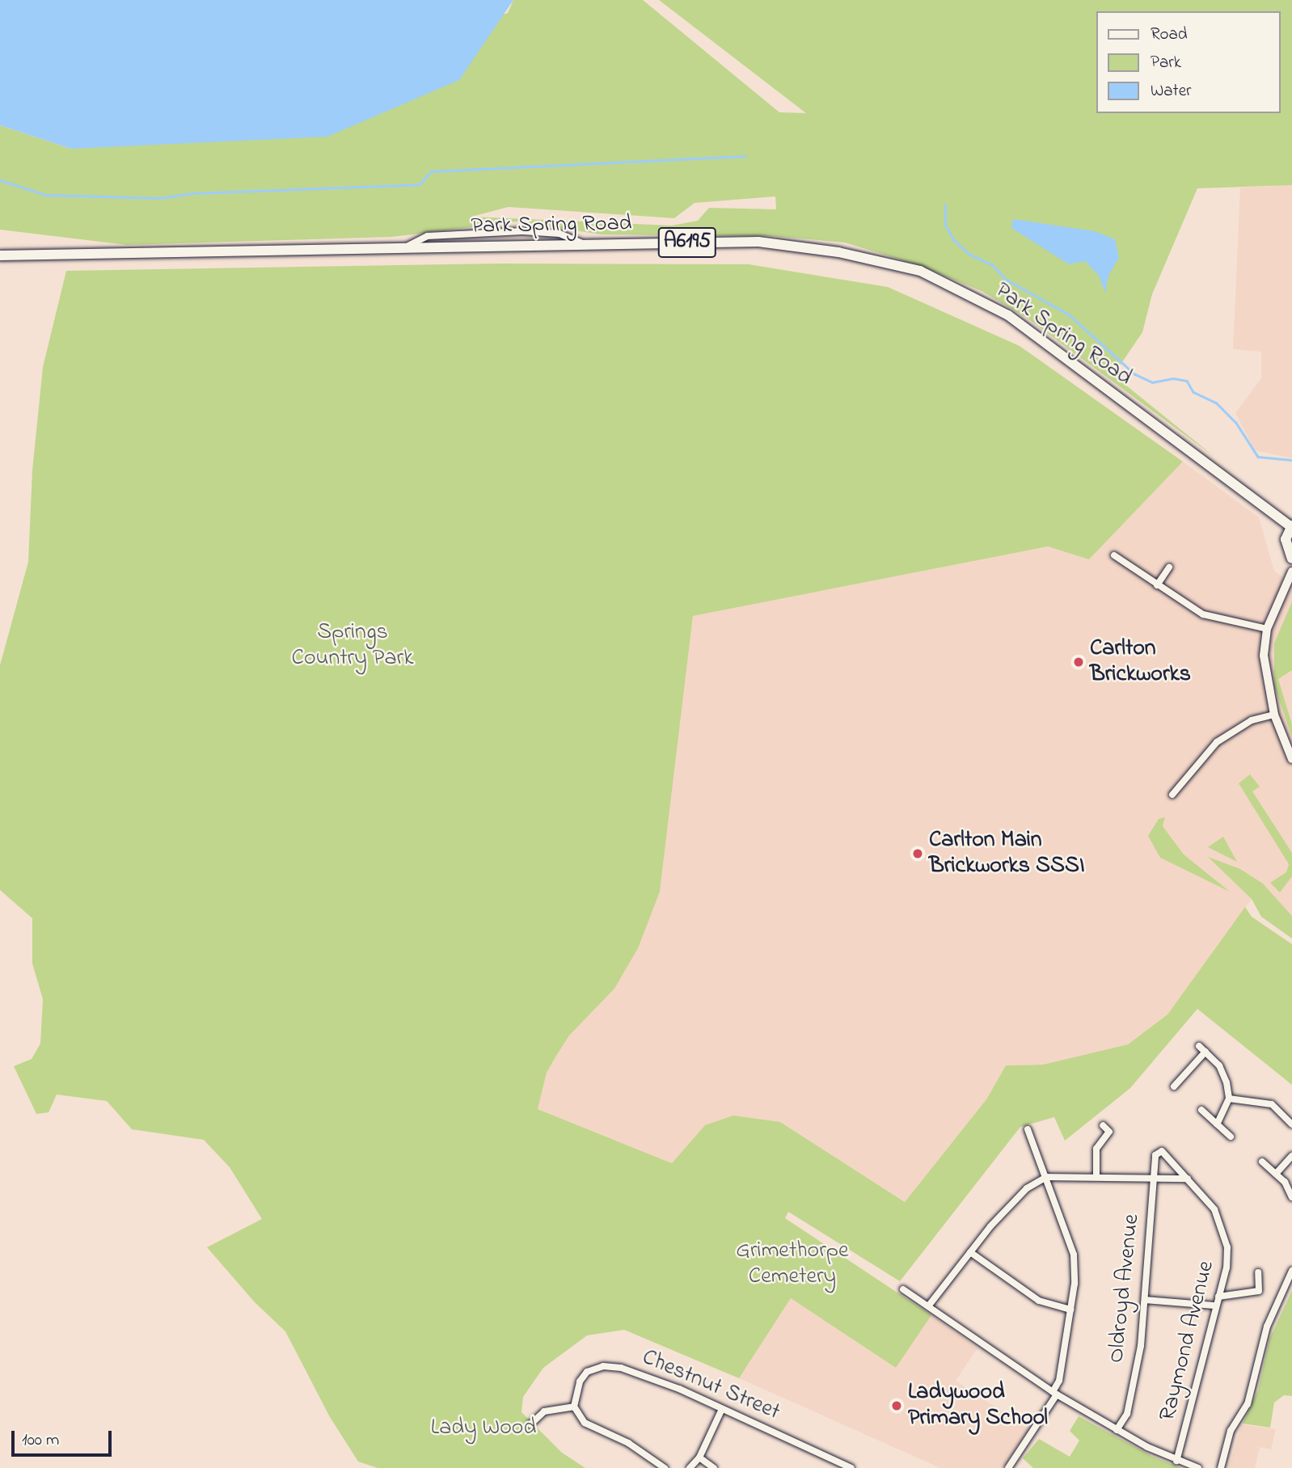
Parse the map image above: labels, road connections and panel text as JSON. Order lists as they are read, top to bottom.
{
  "streets": {
    "main road": ["Park Spring Road", "A6195"],
    "street": ["Oldroyd Avenue", "Raymond Avenue", "Chestnut Street"]
  },
  "crossings": [
    ["Oldroyd Avenue", "Raymond Avenue"]
  ],
  "parks": ["Springs Country Park", "Grimethorpe Cemetery", "Lady Wood"],
  "places": ["Carlton Brickworks", "Carlton Main Brickworks SSSI", "Ladywood Primary School"],
  "legend": ["Road", "Park", "Water"],
  "scale_bar": "100 m"
}
